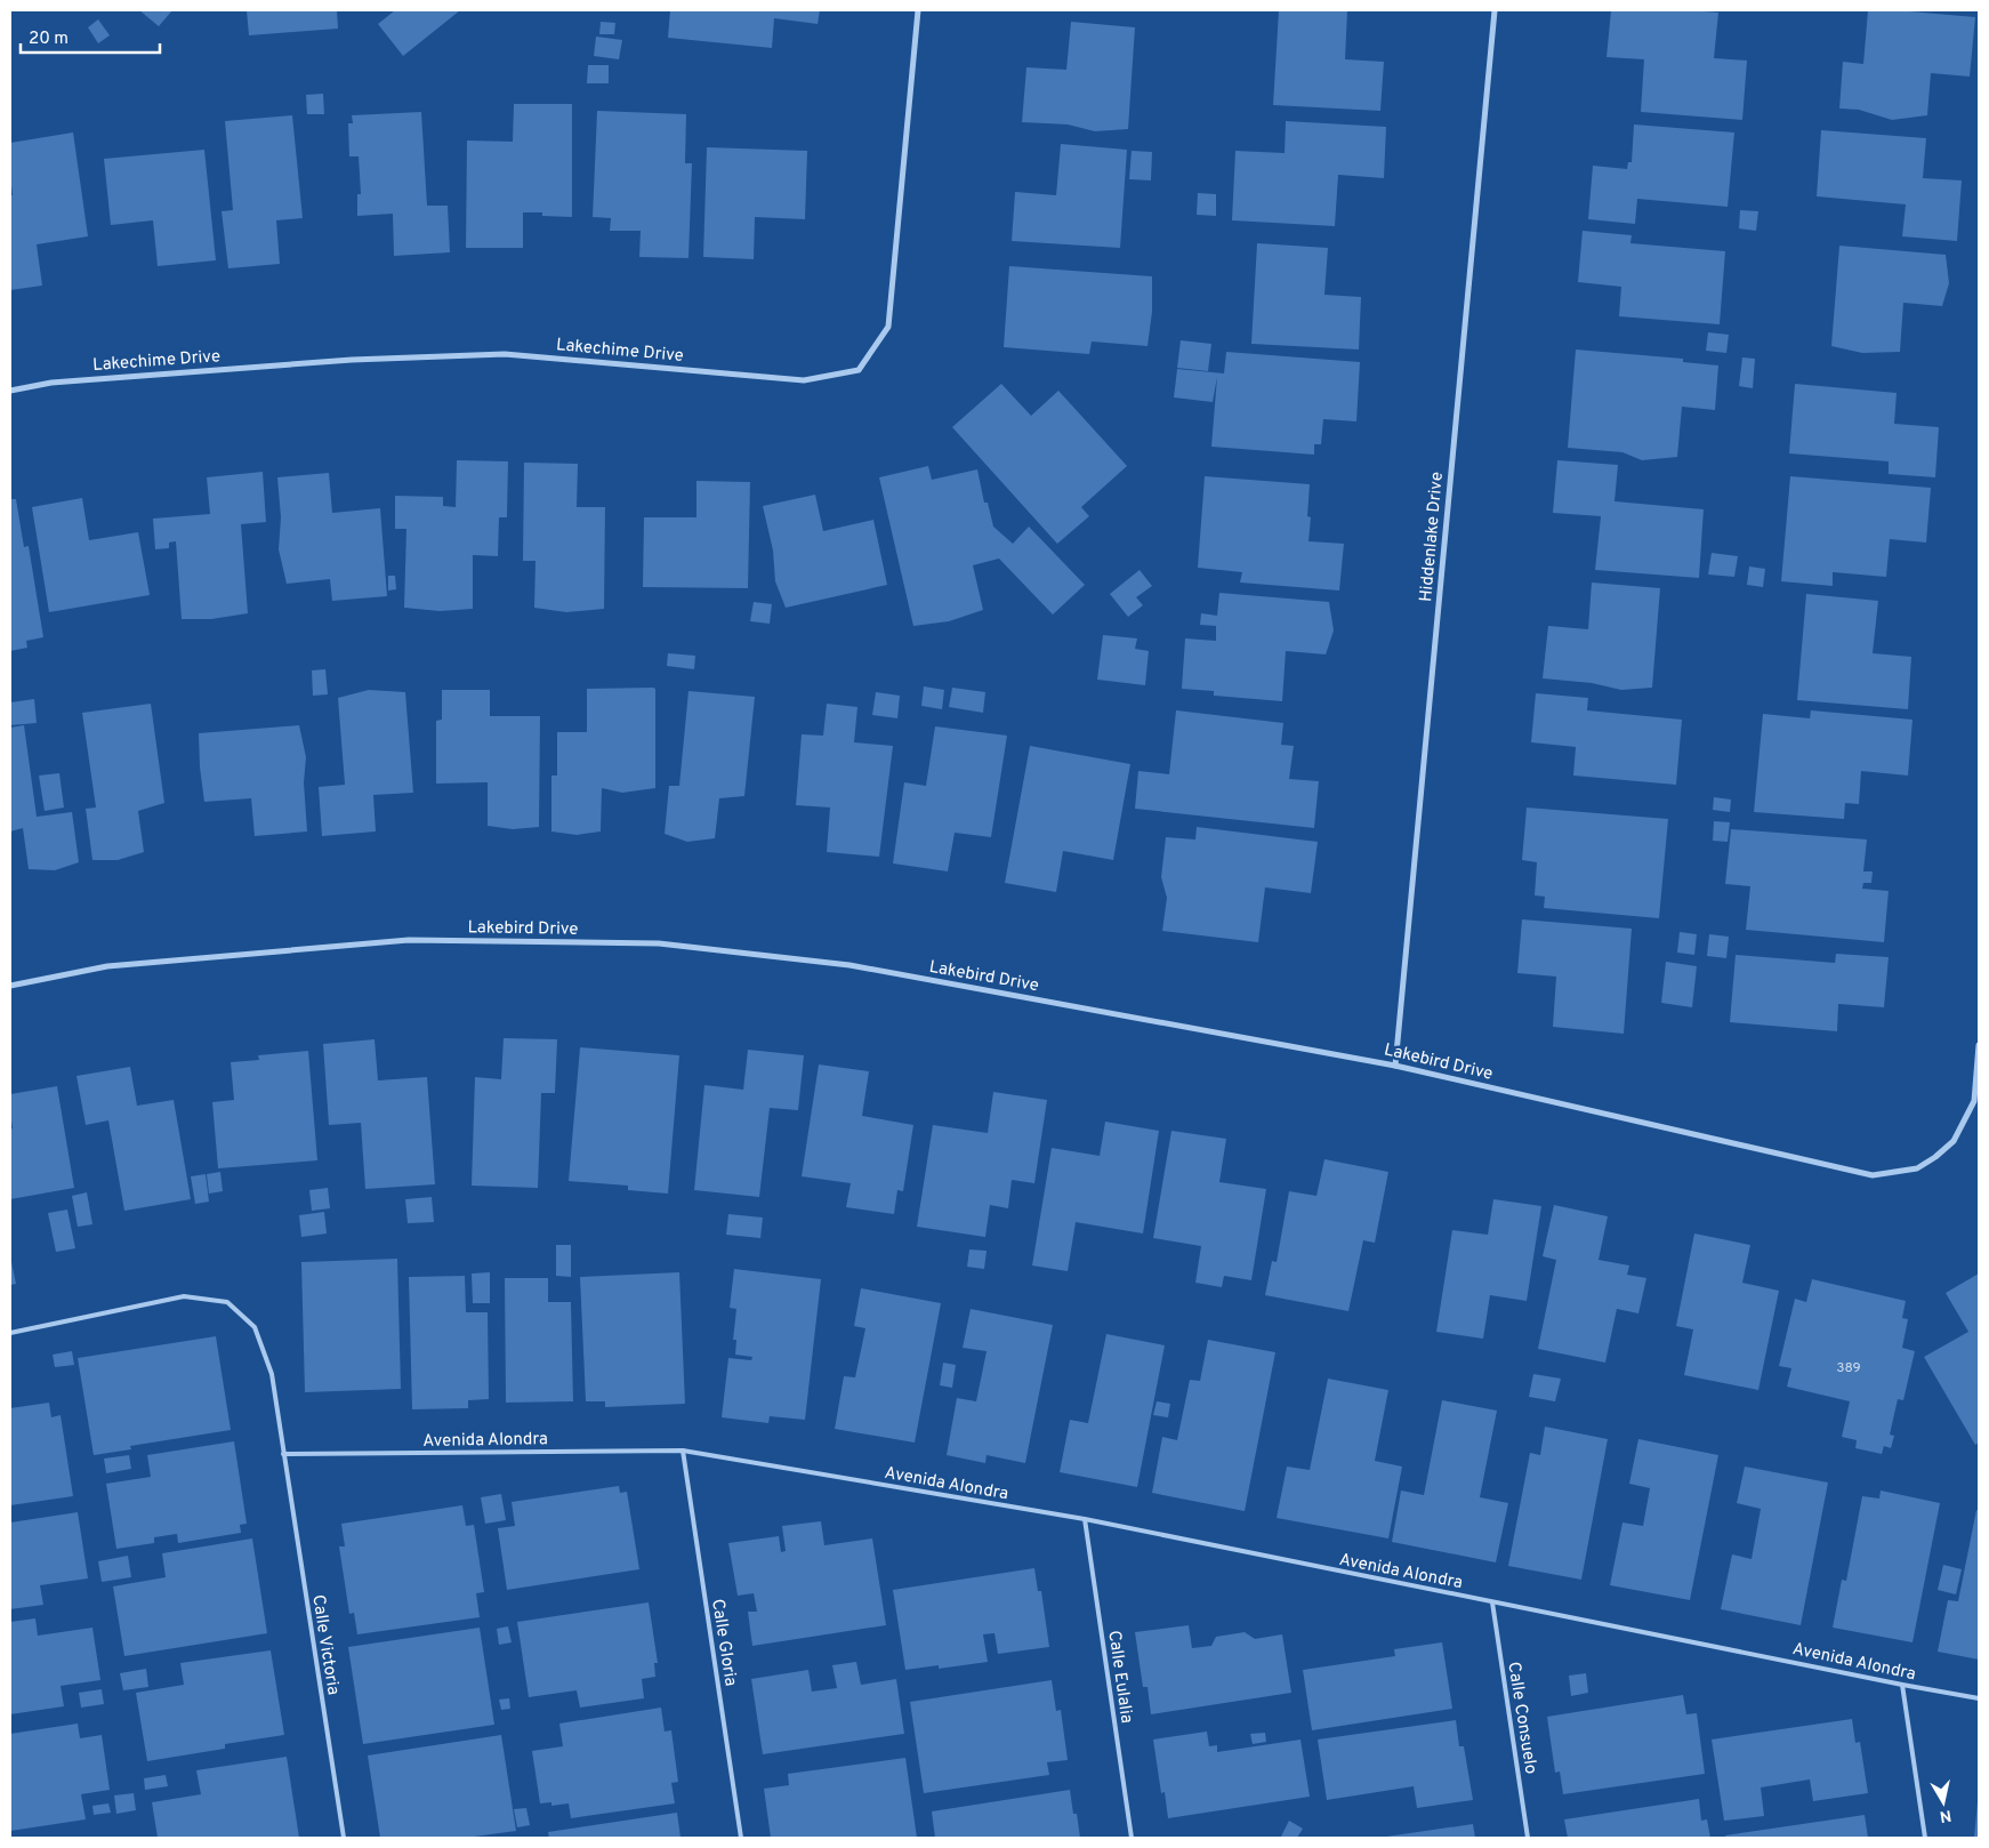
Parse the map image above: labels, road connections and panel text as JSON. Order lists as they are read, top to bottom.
{
  "streets": {
    "street": ["Lakechime Drive", "Hiddenlake Drive", "Lakebird Drive"],
    "lane": [
      "Avenida Alondra",
      "Calle Gloria",
      "Calle Victoria",
      "Calle Eulalia",
      "Calle Consuelo"
    ]
  },
  "crossings": [
    ["Hiddenlake Drive", "Lakebird Drive"],
    ["Avenida Alondra", "Calle Gloria"],
    ["Avenida Alondra", "Calle Victoria"],
    ["Avenida Alondra", "Calle Eulalia"],
    ["Avenida Alondra", "Calle Consuelo"]
  ],
  "house_numbers": ["389"],
  "scale_bar": "20 m",
  "north": "bottom"
}
